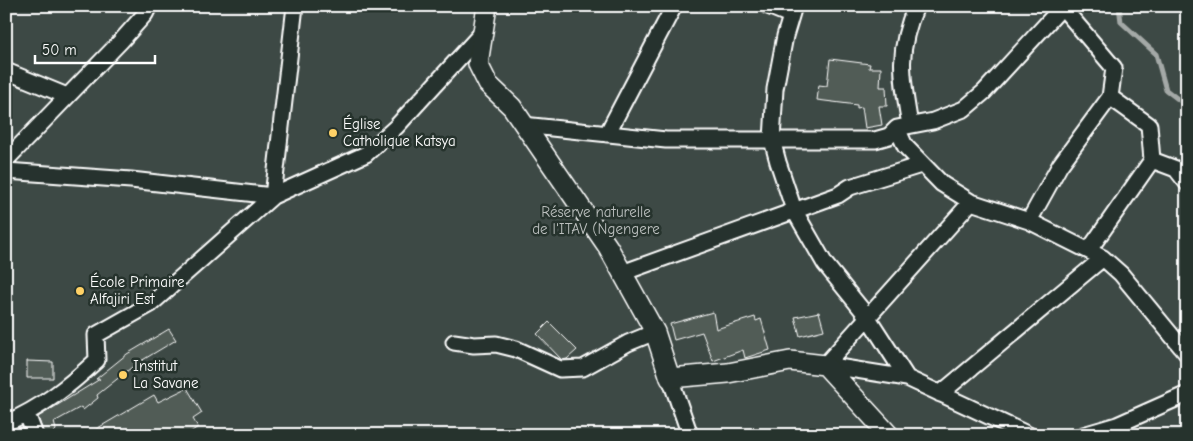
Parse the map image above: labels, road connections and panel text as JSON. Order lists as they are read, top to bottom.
{
  "parks": ["Réserve naturelle de l'ITAV (Ngengere"],
  "places": ["Église Catholique Katsya", "École Primaire Alfajiri Est", "Institut La Savane"],
  "scale_bar": "50 m"
}
